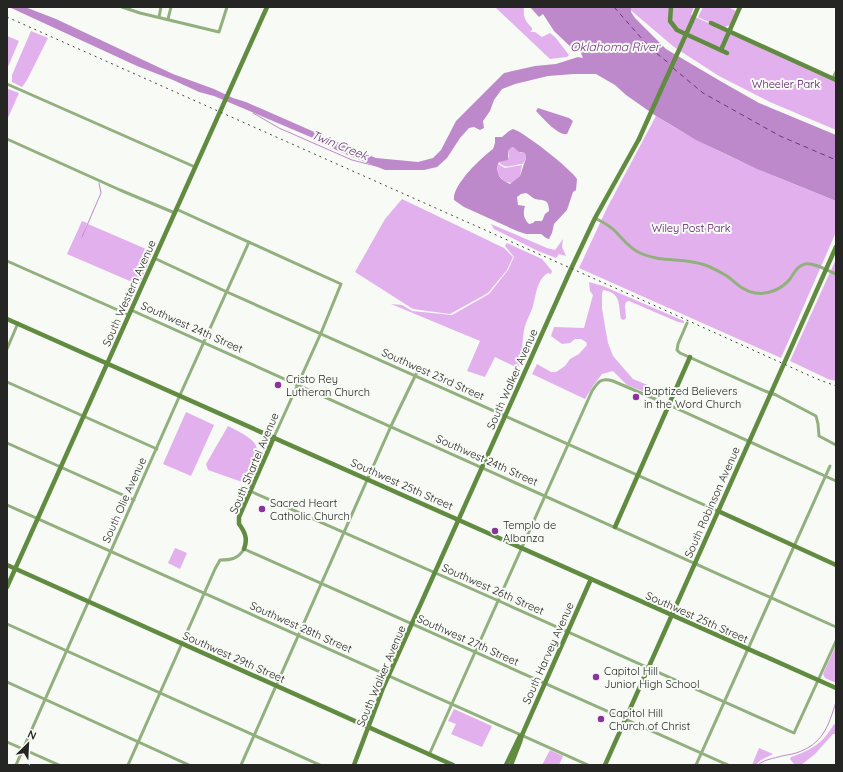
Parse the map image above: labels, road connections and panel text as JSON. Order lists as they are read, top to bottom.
{
  "streets": {
    "main road": [
      "South Western Avenue",
      "Southwest 23rd Street",
      "South Walker Avenue",
      "South Shartel Avenue",
      "Southwest 25th Street",
      "South Robinson Avenue",
      "South Harvey Avenue",
      "Southwest 29th Street"
    ],
    "street": [
      "Southwest 24th Street",
      "South Olie Avenue",
      "Southwest 26th Street",
      "Southwest 28th Street",
      "Southwest 27th Street"
    ]
  },
  "crossings": [
    ["South Western Avenue", "Southwest 24th Street"],
    ["South Western Avenue", "Southwest 23rd Street"],
    ["South Western Avenue", "Southwest 25th Street"],
    ["South Western Avenue", "Southwest 28th Street"],
    ["South Western Avenue", "Southwest 29th Street"],
    ["Southwest 24th Street", "South Walker Avenue"],
    ["Southwest 24th Street", "South Shartel Avenue"],
    ["Southwest 24th Street", "South Olie Avenue"],
    ["Southwest 24th Street", "South Robinson Avenue"],
    ["Southwest 23rd Street", "South Walker Avenue"],
    ["Southwest 23rd Street", "South Shartel Avenue"],
    ["Southwest 23rd Street", "South Olie Avenue"],
    ["Southwest 23rd Street", "South Robinson Avenue"],
    ["South Walker Avenue", "Southwest 25th Street"],
    ["South Walker Avenue", "Southwest 26th Street"],
    ["South Walker Avenue", "Southwest 28th Street"],
    ["South Walker Avenue", "Southwest 27th Street"],
    ["South Walker Avenue", "Southwest 29th Street"],
    ["South Shartel Avenue", "Southwest 25th Street"],
    ["South Shartel Avenue", "South Olie Avenue"],
    ["South Shartel Avenue", "Southwest 26th Street"],
    ["South Shartel Avenue", "Southwest 27th Street"],
    ["Southwest 25th Street", "South Olie Avenue"],
    ["Southwest 25th Street", "South Robinson Avenue"],
    ["Southwest 25th Street", "Southwest 26th Street"],
    ["Southwest 25th Street", "South Harvey Avenue"],
    ["South Olie Avenue", "Southwest 28th Street"],
    ["South Olie Avenue", "Southwest 29th Street"],
    ["South Robinson Avenue", "Southwest 26th Street"],
    ["South Robinson Avenue", "Southwest 27th Street"],
    ["Southwest 26th Street", "South Harvey Avenue"],
    ["Southwest 28th Street", "South Harvey Avenue"],
    ["Southwest 27th Street", "South Harvey Avenue"]
  ],
  "water": ["Oklahoma River", "Twin Creek"],
  "parks": ["Wheeler Park", "Wiley Post Park"],
  "places": [
    "Cristo Rey Lutheran Church",
    "Baptized Believers in the Word Church",
    "Sacred Heart Catholic Church",
    "Templo de Albanza",
    "Capitol Hill Junior High School",
    "Capitol Hill Church of Christ"
  ],
  "north": "top right"
}
